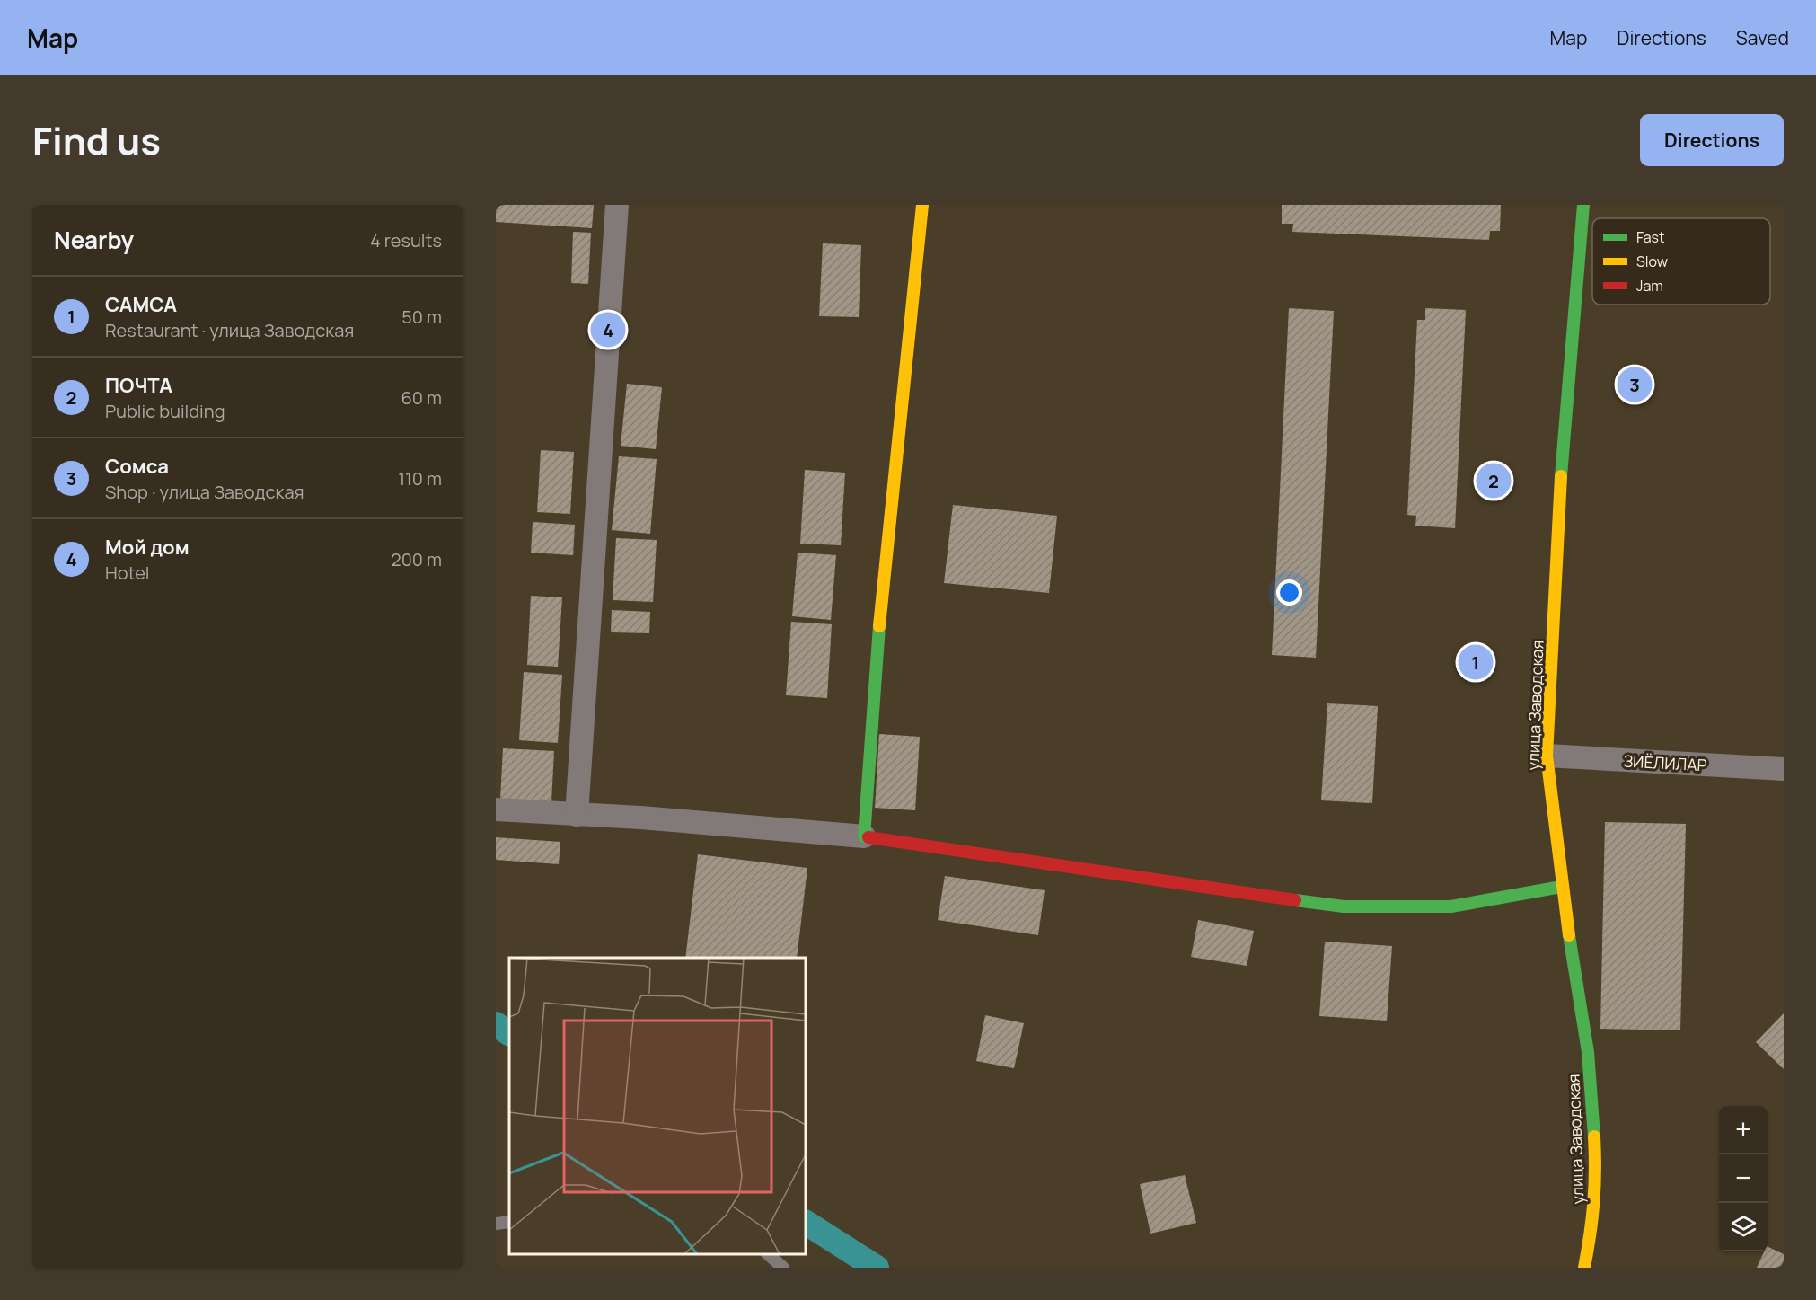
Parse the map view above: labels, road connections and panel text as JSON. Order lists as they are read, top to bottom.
{
  "streets": {
    "street": ["улица Заводская", "ЗИЁЛИЛАР"]
  },
  "crossings": [
    ["улица Заводская", "ЗИЁЛИЛАР"]
  ],
  "legend": ["Fast", "Slow", "Jam"],
  "page": {
    "header": "Map",
    "nav": ["Map", "Directions", "Saved"],
    "title": "Find us",
    "buttons": "Directions",
    "heading": ["Nearby", "4 results"],
    "list": [
      {
        "mark": "1",
        "name": "САМСА",
        "note": "Restaurant · улица Заводская",
        "value": "50 m"
      },
      {
        "mark": "2",
        "name": "ПОЧТА",
        "note": "Public building",
        "value": "60 m"
      },
      {
        "mark": "3",
        "name": "Сомса",
        "note": "Shop · улица Заводская",
        "value": "110 m"
      },
      {
        "mark": "4",
        "name": "Мой дом",
        "note": "Hotel",
        "value": "200 m"
      }
    ],
    "pins": [
      "4",
      "3",
      "2",
      "1"
    ],
    "map_buttons": ["+", "−"]
  }
}
